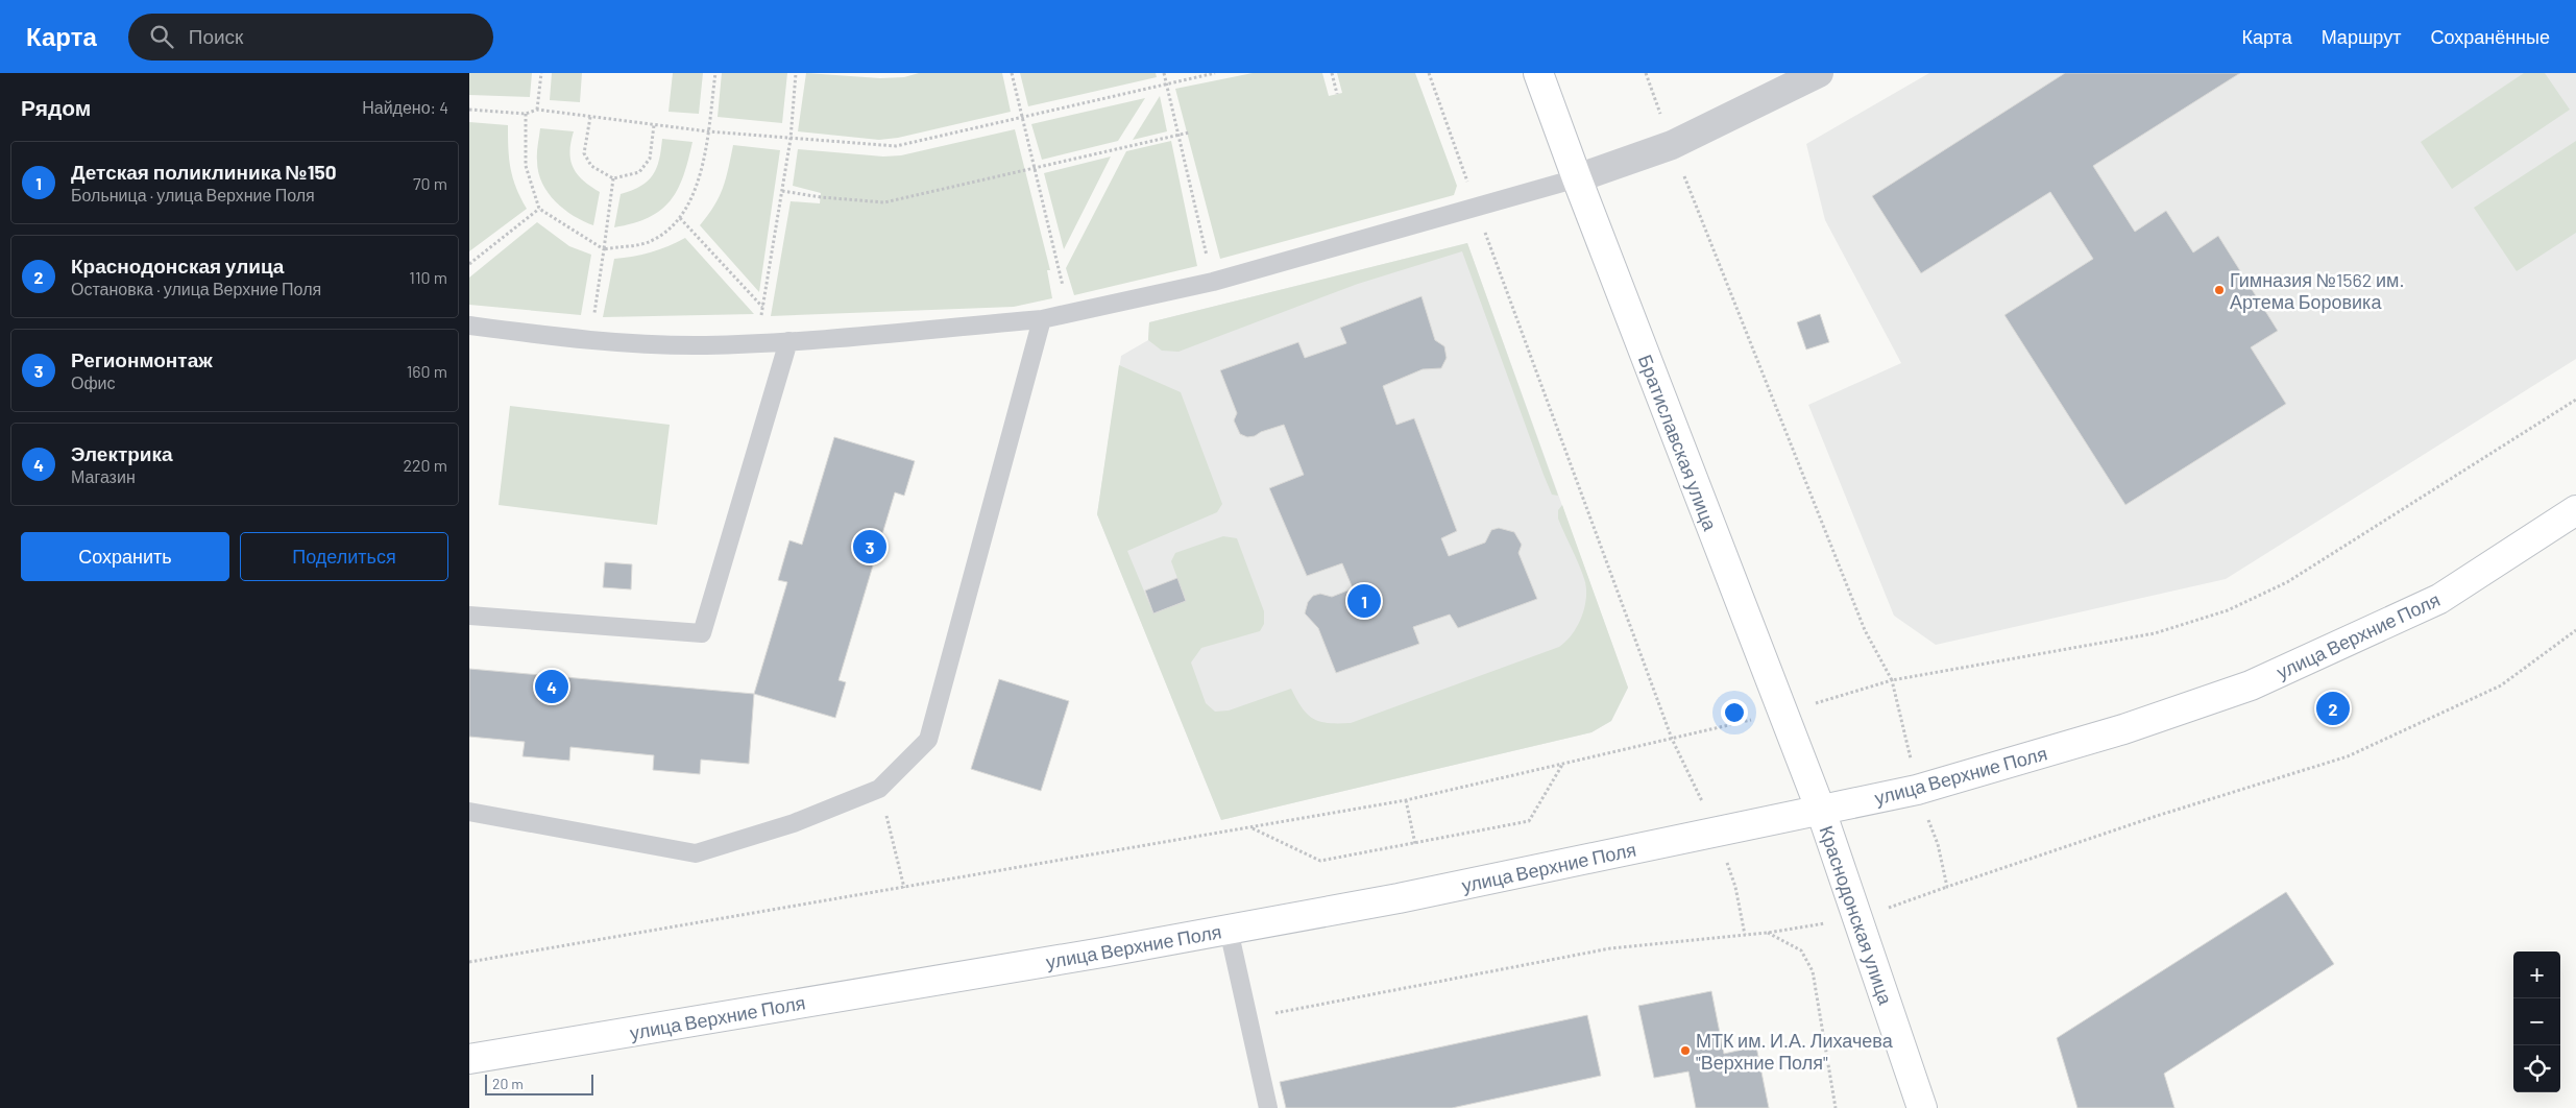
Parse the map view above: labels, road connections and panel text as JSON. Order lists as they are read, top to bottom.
{
  "streets": {
    "main road": ["Братиславская улица", "улица Верхние Поля", "Краснодонская улица"]
  },
  "crossings": [
    ["Братиславская улица", "улица Верхние Поля"],
    ["Братиславская улица", "Краснодонская улица"],
    ["улица Верхние Поля", "Краснодонская улица"]
  ],
  "places": ["Гимназия №1562 им. Артема Боровика", "МТК им. И.А. Лихачева \"Верхние Поля\""],
  "scale_bar": "20 m",
  "page": {
    "header": "Карта",
    "search": "Поиск",
    "nav": ["Карта", "Маршрут", "Сохранённые"],
    "heading": ["Рядом", "Найдено: 4"],
    "list": [
      {
        "mark": "1",
        "name": "Детская поликлиника №150",
        "note": "Больница · улица Верхние Поля",
        "value": "70 m"
      },
      {
        "mark": "2",
        "name": "Краснодонская улица",
        "note": "Остановка · улица Верхние Поля",
        "value": "110 m"
      },
      {
        "mark": "3",
        "name": "Регионмонтаж",
        "note": "Офис",
        "value": "160 m"
      },
      {
        "mark": "4",
        "name": "Электрика",
        "note": "Магазин",
        "value": "220 m"
      }
    ],
    "buttons": ["Сохранить", "Поделиться"],
    "pins": [
      "3",
      "1",
      "4",
      "2"
    ],
    "map_buttons": ["+", "−"],
    "scale": "20 m"
  }
}
